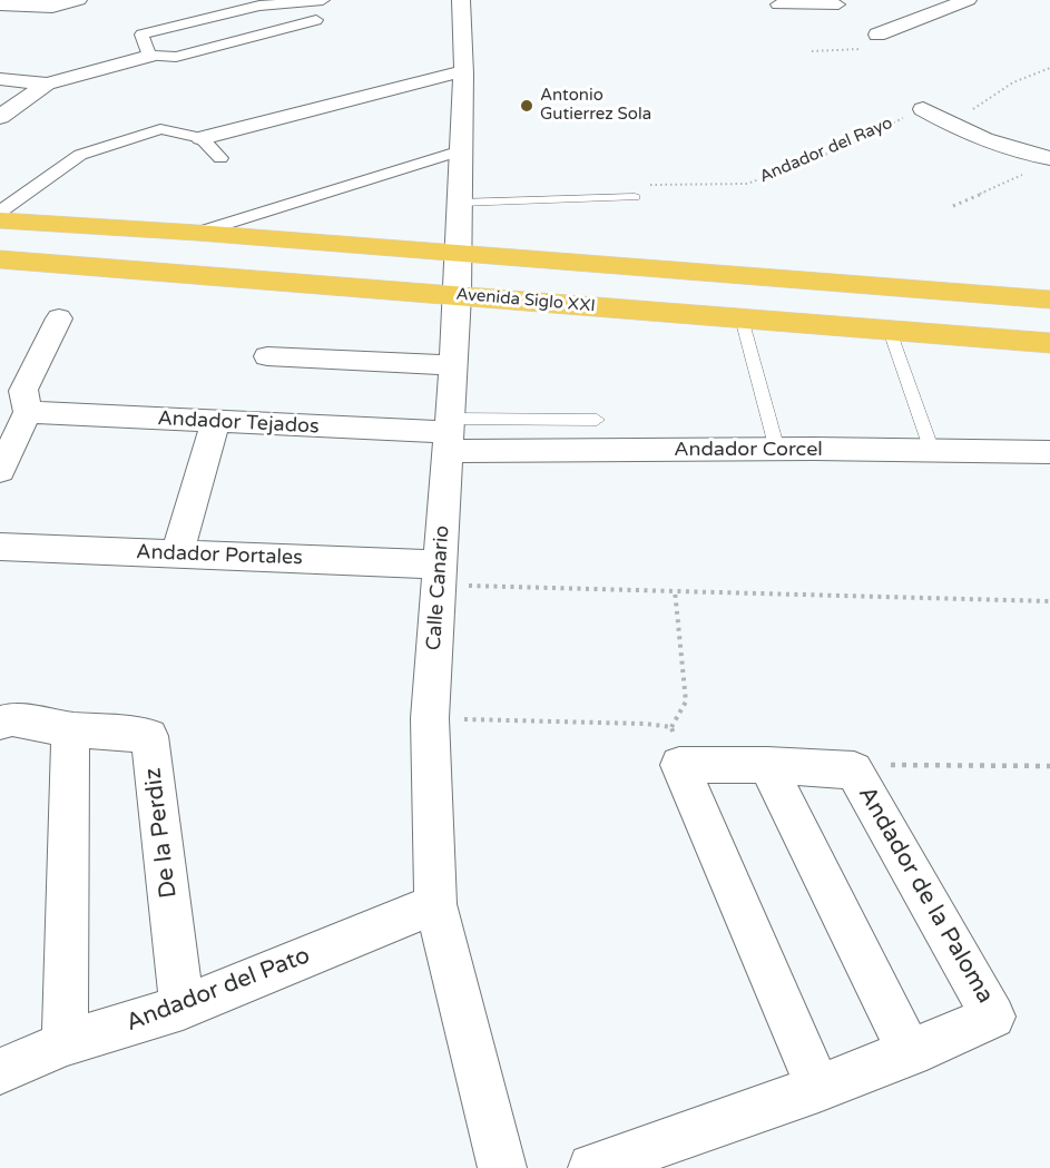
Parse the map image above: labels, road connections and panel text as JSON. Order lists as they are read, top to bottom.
{
  "streets": {
    "highway": ["Avenida Siglo XXI"],
    "street": [
      "Andador Tejados",
      "Andador Corcel",
      "Andador Portales",
      "Calle Canario",
      "De la Perdiz",
      "Andador de la Paloma",
      "Andador del Pato"
    ],
    "path": ["Andador del Rayo"]
  },
  "crossings": [
    ["Avenida Siglo XXI", "Calle Canario"],
    ["Andador Tejados", "Andador Corcel"],
    ["Andador Tejados", "Calle Canario"],
    ["Andador Corcel", "Calle Canario"],
    ["Andador Portales", "Calle Canario"],
    ["Calle Canario", "Andador del Pato"],
    ["De la Perdiz", "Andador del Pato"]
  ],
  "places": ["Antonio Gutierrez Sola"]
}
